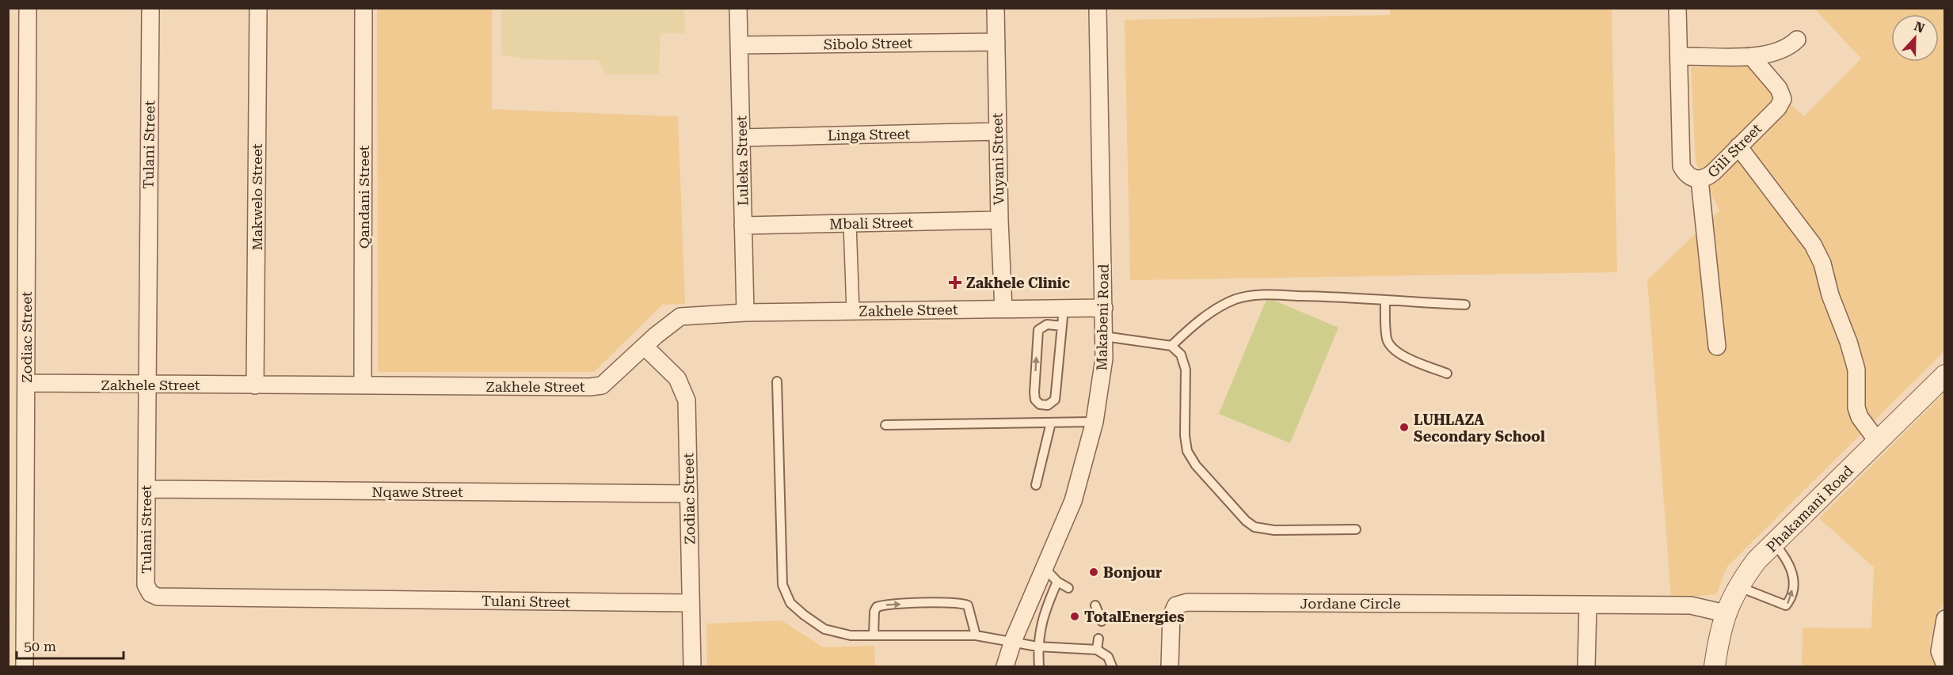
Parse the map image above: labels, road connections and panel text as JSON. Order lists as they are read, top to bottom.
{
  "streets": {
    "street": [
      "Sibolo Street",
      "Linga Street",
      "Tulani Street",
      "Gili Street",
      "Vuyani Street",
      "Luleka Street",
      "Makwelo Street",
      "Qandani Street",
      "Mbali Street",
      "Zakhele Street",
      "Makabeni Road",
      "Zodiac Street",
      "Nqawe Street",
      "Phakamani Road",
      "Jordane Circle"
    ]
  },
  "crossings": [
    ["Sibolo Street", "Vuyani Street"],
    ["Sibolo Street", "Luleka Street"],
    ["Linga Street", "Vuyani Street"],
    ["Linga Street", "Luleka Street"],
    ["Tulani Street", "Zakhele Street"],
    ["Tulani Street", "Zodiac Street"],
    ["Tulani Street", "Nqawe Street"],
    ["Vuyani Street", "Mbali Street"],
    ["Vuyani Street", "Zakhele Street"],
    ["Luleka Street", "Mbali Street"],
    ["Luleka Street", "Zakhele Street"],
    ["Makwelo Street", "Zakhele Street"],
    ["Qandani Street", "Zakhele Street"],
    ["Zakhele Street", "Makabeni Road"],
    ["Zakhele Street", "Zodiac Street"],
    ["Zodiac Street", "Nqawe Street"],
    ["Phakamani Road", "Jordane Circle"]
  ],
  "places": {
    "health": ["Zakhele Clinic"],
    "other": ["LUHLAZA Secondary School", "Bonjour", "TotalEnergies"]
  },
  "scale_bar": "50 m",
  "north": "top"
}
